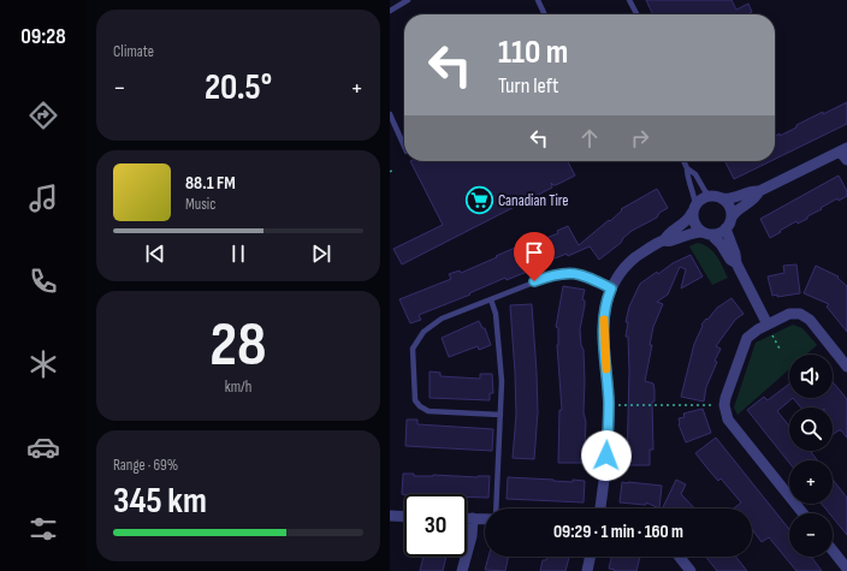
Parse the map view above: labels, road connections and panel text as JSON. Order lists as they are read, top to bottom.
{
  "places": {
    "supermarket": ["Canadian Tire"]
  },
  "page": {
    "tabs": "09:28",
    "tile": [
      "Climate",
      ["28", "km/h"],
      ["Range · 69%", "345 km"]
    ],
    "turn": ["110 m", "Turn left"],
    "heat": ["−", "20.5°", "+"],
    "song": ["88.1 FM", "Music"],
    "map_buttons": ["+", "−"],
    "limit": "30",
    "trip": "09:29 · 1 min · 160 m"
  }
}
